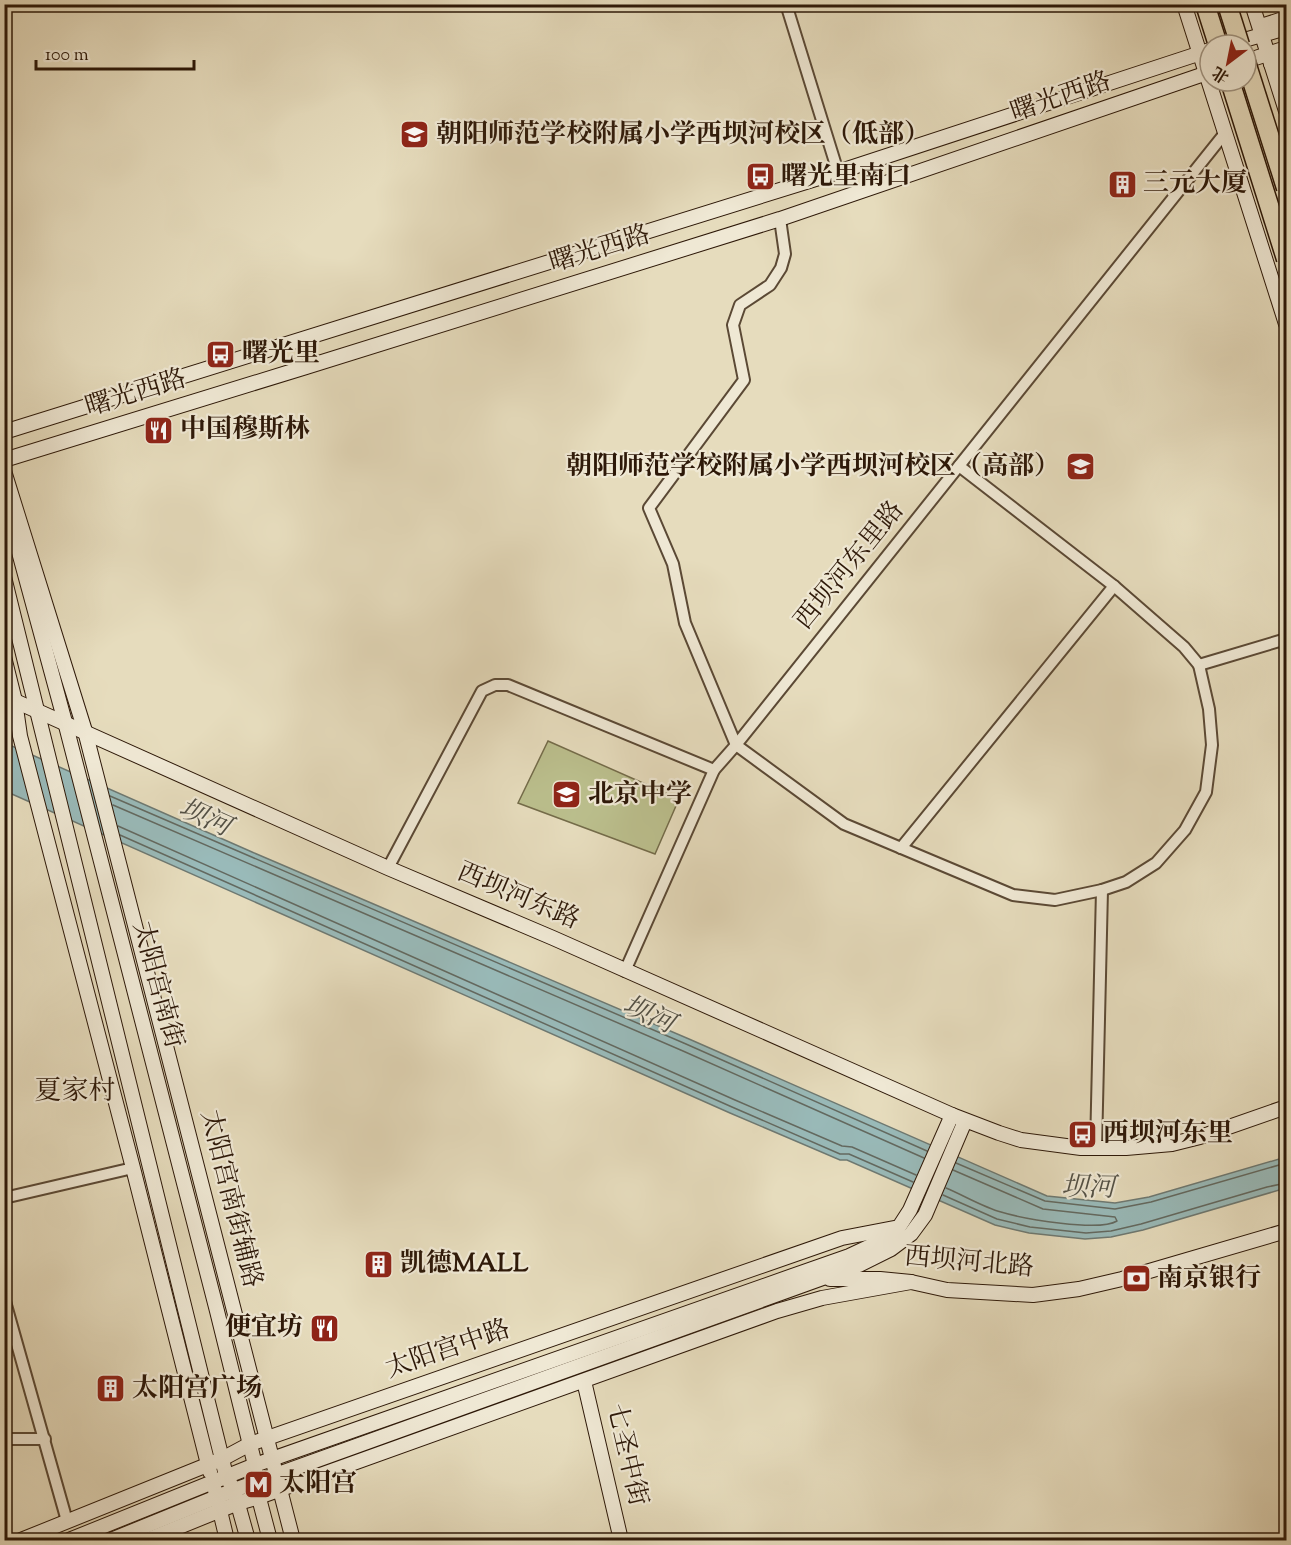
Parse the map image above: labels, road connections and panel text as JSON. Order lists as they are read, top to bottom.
{
  "streets": {
    "main road": [
      "曙光西路",
      "西坝河东路",
      "太阳宫南街",
      "太阳宫南街辅路",
      "西坝河北路",
      "太阳宫中路",
      "七圣中街"
    ],
    "street": ["西坝河东里路"]
  },
  "crossings": [
    ["西坝河东里路", "西坝河东路"],
    ["西坝河东路", "太阳宫南街"],
    ["西坝河东路", "太阳宫南街辅路"],
    ["西坝河东路", "太阳宫中路"],
    ["太阳宫南街", "太阳宫中路"],
    ["太阳宫南街辅路", "太阳宫中路"]
  ],
  "districts": ["夏家村"],
  "water": ["坝河"],
  "places": {
    "school or university": ["朝阳师范学校附属小学西坝河校区（低部）", "朝阳师范学校附属小学西坝河校区（高部）", "北京中学"],
    "bus stop": ["曙光里南口", "曙光里", "西坝河东里"],
    "building": ["三元大厦", "凯德MALL", "太阳宫广场"],
    "restaurant": ["中国穆斯林", "便宜坊"],
    "bank": ["南京银行"],
    "metro station": ["太阳宫"]
  },
  "scale_bar": "100 m",
  "north": "bottom left"
}
